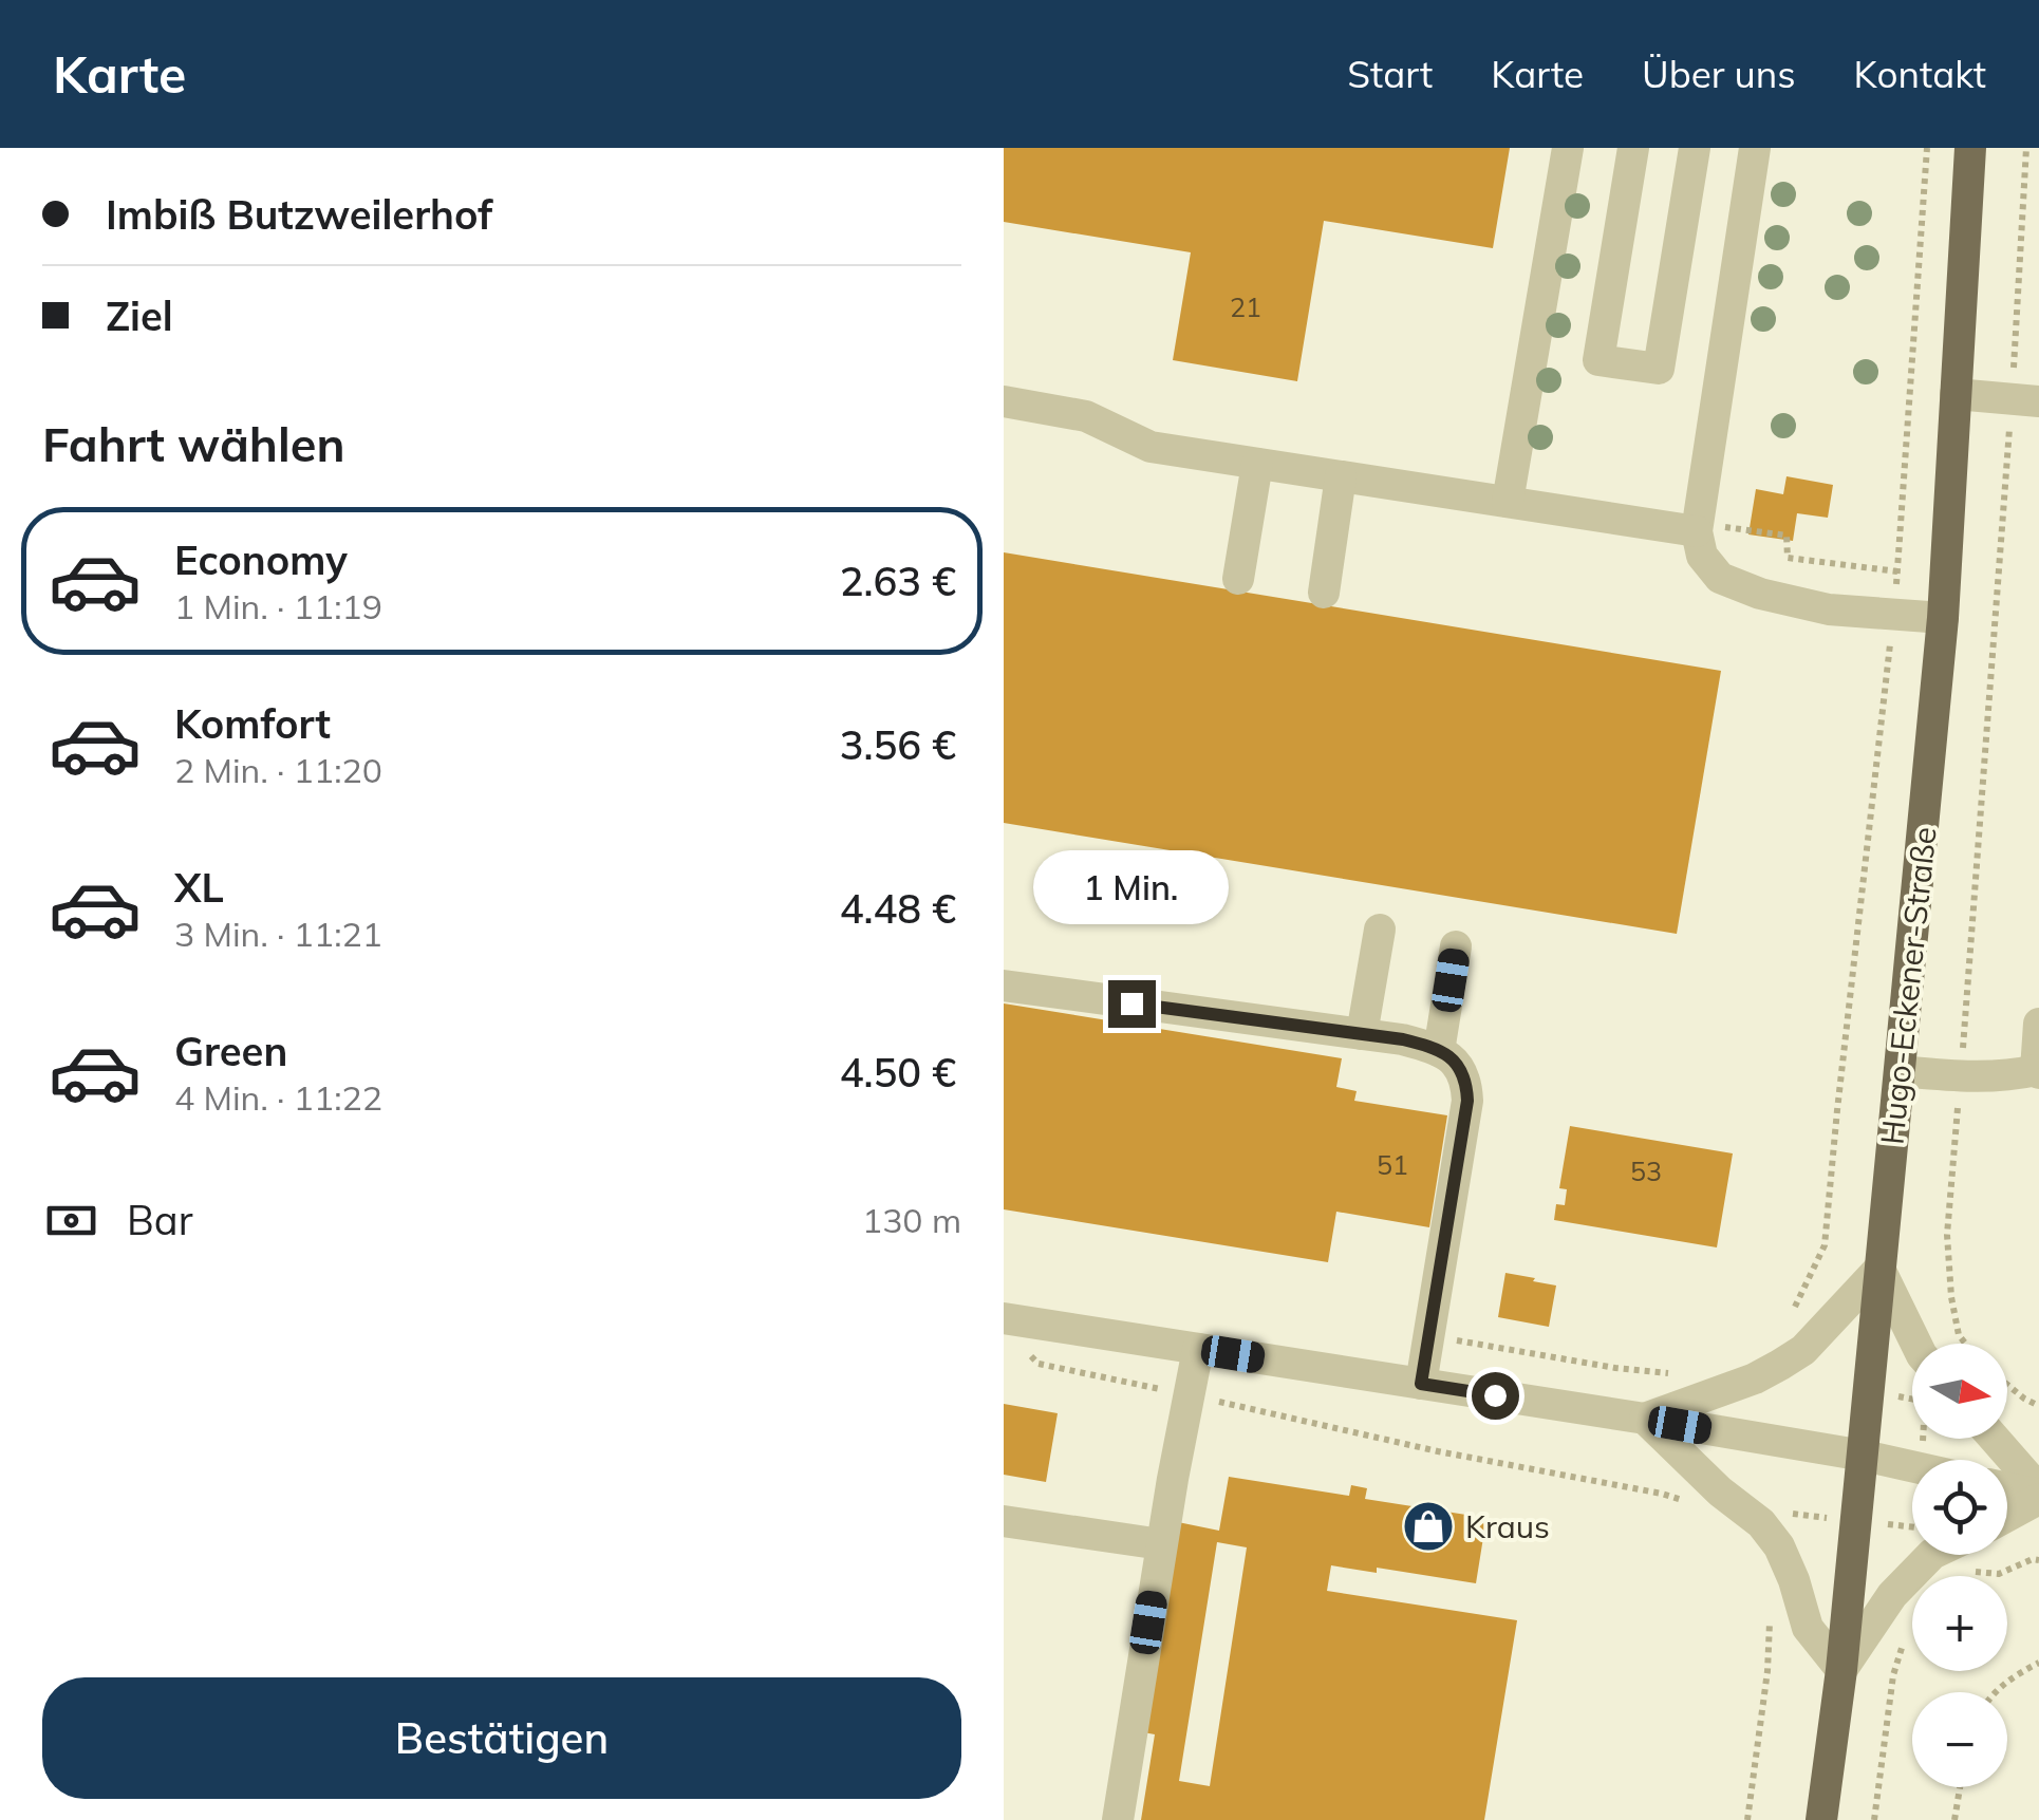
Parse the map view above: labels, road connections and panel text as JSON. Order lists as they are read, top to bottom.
{
  "streets": {
    "main road": ["Hugo-Eckener-Straße"]
  },
  "places": {
    "shop": ["Kraus"]
  },
  "house_numbers": ["21", "51", "53"],
  "north": "right",
  "page": {
    "header": "Karte",
    "nav": [
      "Start",
      "Karte",
      "Über uns",
      "Kontakt"
    ],
    "banner": ["Imbiß Butzweilerhof", "Ziel"],
    "heading": "Fahrt wählen",
    "list": [
      {
        "name": "Economy",
        "note": "1 Min. · 11:19",
        "value": "2.63 €"
      },
      {
        "name": "Komfort",
        "note": "2 Min. · 11:20",
        "value": "3.56 €"
      },
      {
        "name": "XL",
        "note": "3 Min. · 11:21",
        "value": "4.48 €"
      },
      {
        "name": "Green",
        "note": "4 Min. · 11:22",
        "value": "4.50 €"
      }
    ],
    "bubble": "1 Min.",
    "pay": ["Bar", "130 m"],
    "map_buttons": ["+", "−"],
    "buttons": "Bestätigen"
  }
}
